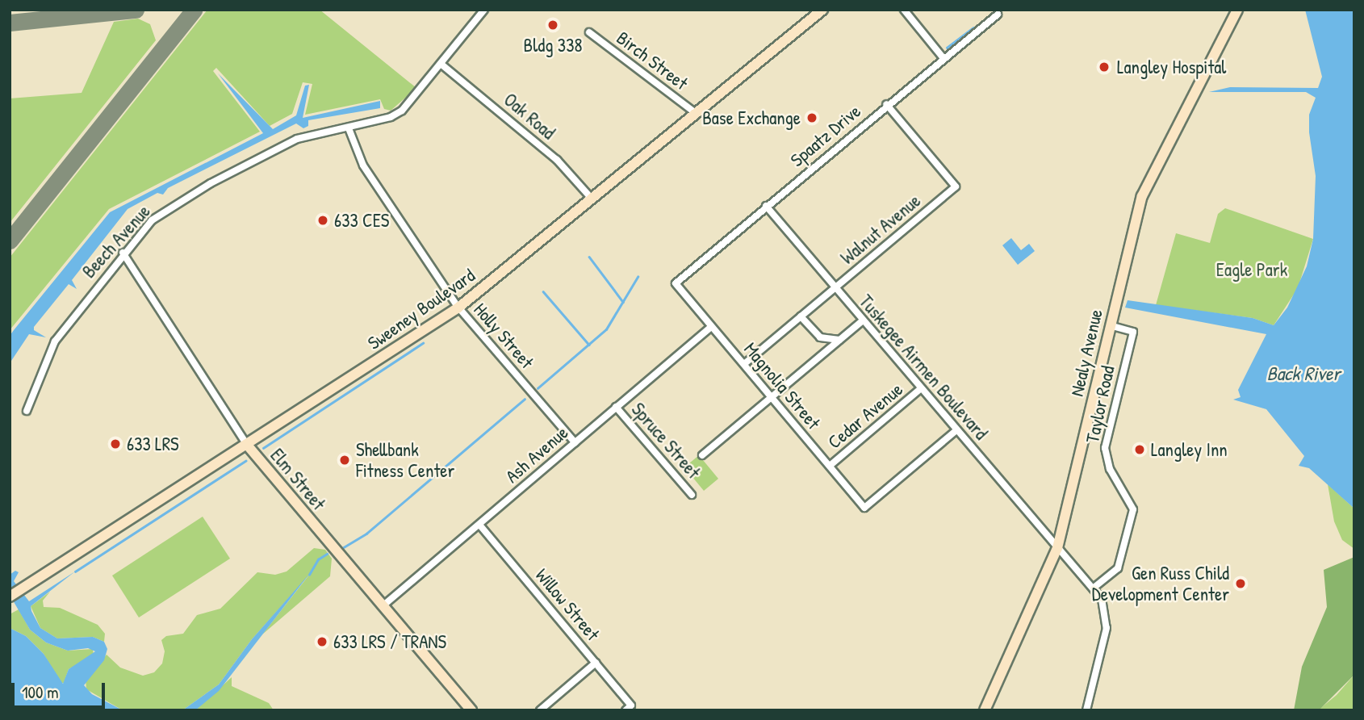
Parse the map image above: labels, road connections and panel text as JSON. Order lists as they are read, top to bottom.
{
  "streets": {
    "main road": ["Sweeney Boulevard", "Nealy Avenue", "Elm Street"],
    "street": [
      "Birch Street",
      "Oak Road",
      "Spaatz Drive",
      "Walnut Avenue",
      "Beech Avenue",
      "Holly Street",
      "Tuskegee Airmen Boulevard",
      "Magnolia Street",
      "Taylor Road",
      "Cedar Avenue",
      "Spruce Street",
      "Ash Avenue",
      "Willow Street"
    ]
  },
  "crossings": [
    ["Birch Street", "Sweeney Boulevard"],
    ["Oak Road", "Beech Avenue"],
    ["Oak Road", "Sweeney Boulevard"],
    ["Spaatz Drive", "Walnut Avenue"],
    ["Spaatz Drive", "Tuskegee Airmen Boulevard"],
    ["Spaatz Drive", "Magnolia Street"],
    ["Walnut Avenue", "Tuskegee Airmen Boulevard"],
    ["Walnut Avenue", "Magnolia Street"],
    ["Beech Avenue", "Holly Street"],
    ["Beech Avenue", "Elm Street"],
    ["Sweeney Boulevard", "Holly Street"],
    ["Sweeney Boulevard", "Elm Street"],
    ["Holly Street", "Ash Avenue"],
    ["Nealy Avenue", "Tuskegee Airmen Boulevard"],
    ["Nealy Avenue", "Taylor Road"],
    ["Tuskegee Airmen Boulevard", "Magnolia Street"],
    ["Tuskegee Airmen Boulevard", "Taylor Road"],
    ["Tuskegee Airmen Boulevard", "Cedar Avenue"],
    ["Magnolia Street", "Cedar Avenue"],
    ["Magnolia Street", "Ash Avenue"],
    ["Spruce Street", "Ash Avenue"],
    ["Ash Avenue", "Elm Street"],
    ["Ash Avenue", "Willow Street"]
  ],
  "water": ["Back River"],
  "parks": ["Eagle Park"],
  "places": [
    "Bldg 338",
    "Langley Hospital",
    "Base Exchange",
    "633 CES",
    "633 LRS",
    "Langley Inn",
    "Shellbank Fitness Center",
    "Gen Russ Child Development Center",
    "633 LRS / TRANS"
  ],
  "scale_bar": "100 m"
}
